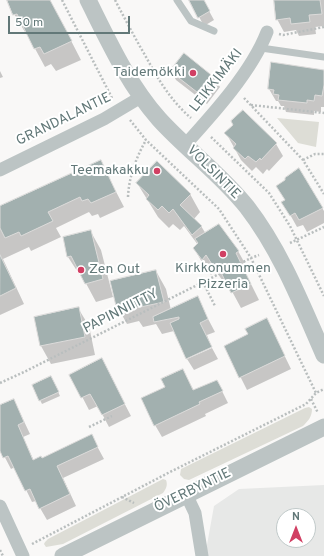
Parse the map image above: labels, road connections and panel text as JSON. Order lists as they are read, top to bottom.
{
  "streets": {
    "street": [
      "LEIKKIMÄKI",
      "GRANDALANTIE",
      "VOLSINTIE",
      "ÖVERBYNTIE"
    ],
    "path": ["PAPINNIITTY"]
  },
  "crossings": [
    ["LEIKKIMÄKI", "VOLSINTIE"],
    ["GRANDALANTIE", "VOLSINTIE"]
  ],
  "places": [
    "Taidemökki",
    "Teemakakku",
    "Kirkkonummen Pizzeria",
    "Zen Out"
  ],
  "scale_bar": "50 m",
  "north": "top"
}
